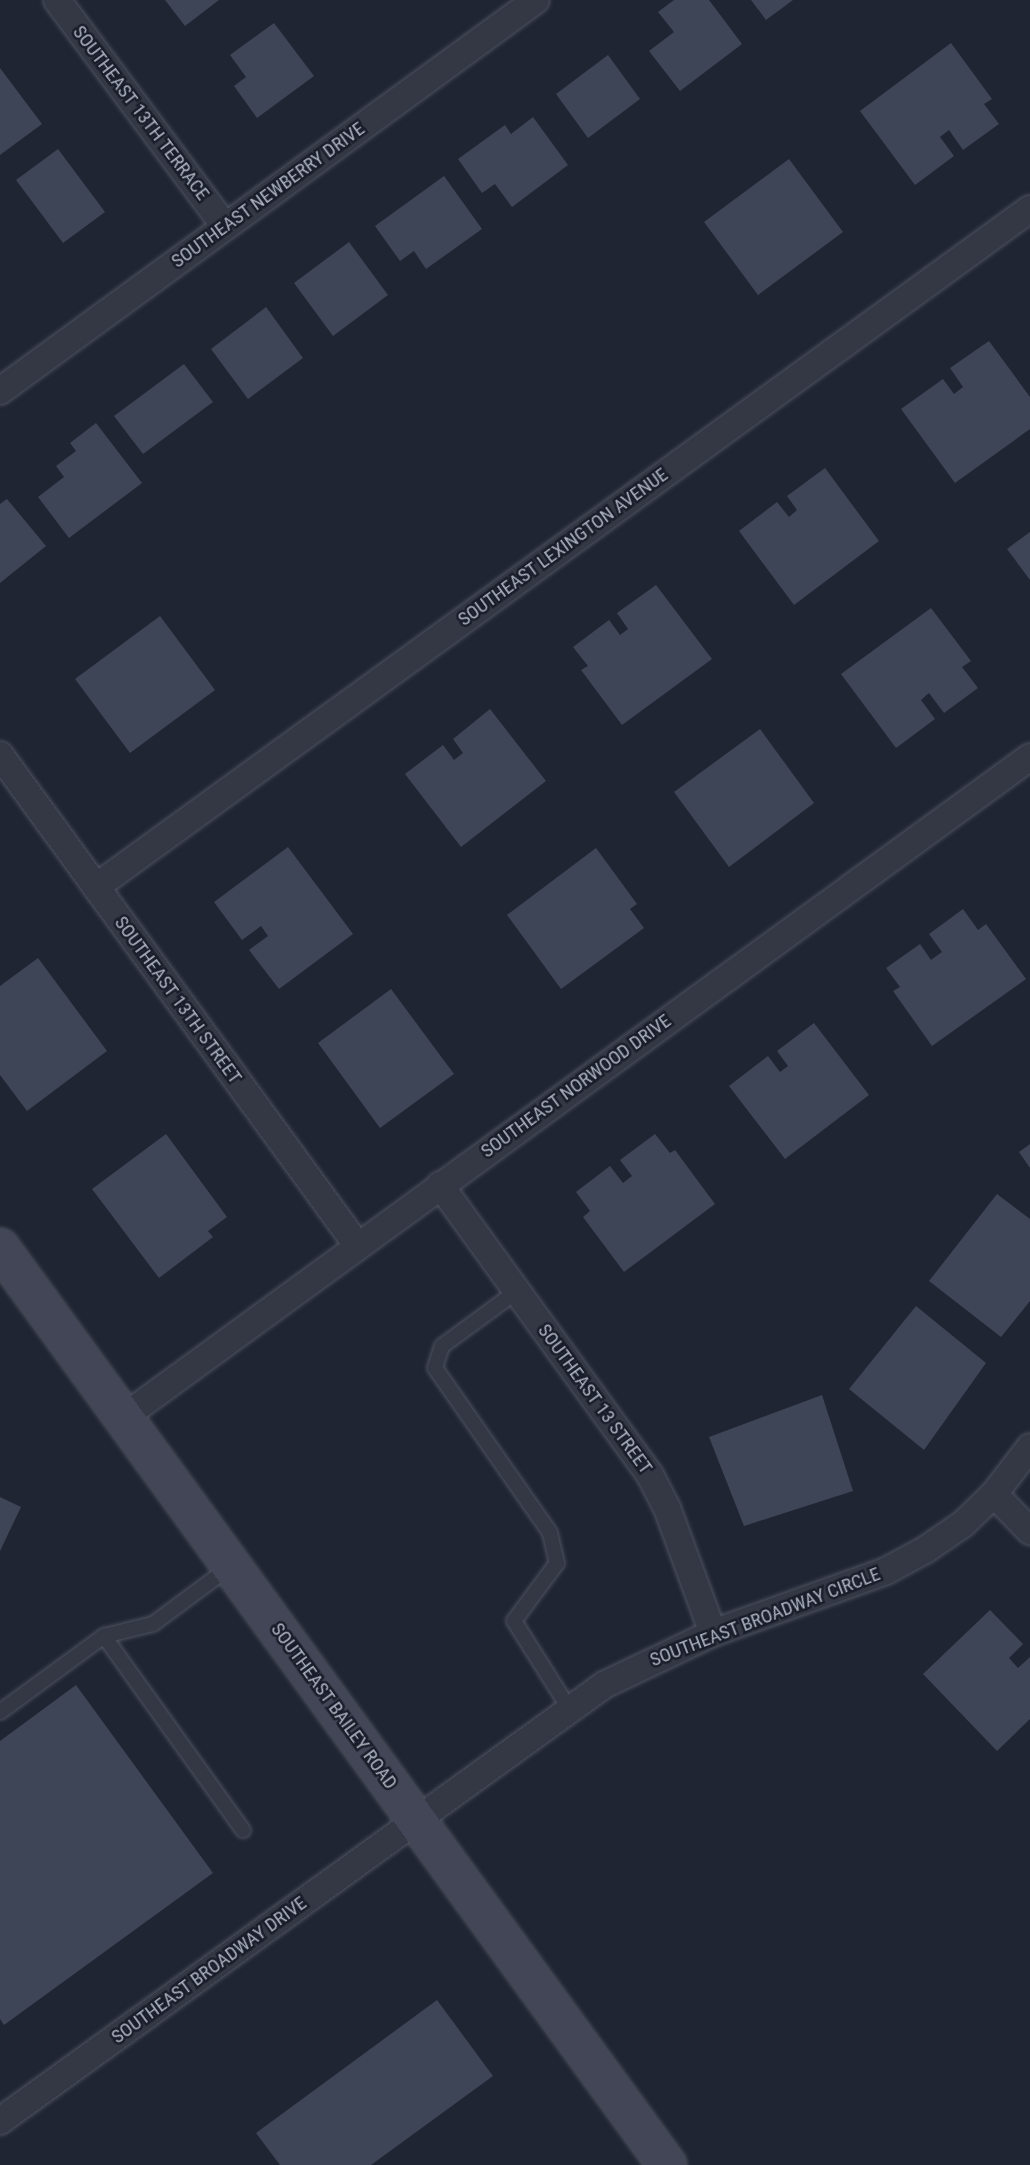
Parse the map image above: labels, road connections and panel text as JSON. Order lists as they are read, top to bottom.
{
  "streets": {
    "main road": ["SOUTHEAST BAILEY ROAD"],
    "street": [
      "SOUTHEAST 13TH TERRACE",
      "SOUTHEAST NEWBERRY DRIVE",
      "SOUTHEAST LEXINGTON AVENUE",
      "SOUTHEAST 13TH STREET",
      "SOUTHEAST NORWOOD DRIVE",
      "SOUTHEAST 13 STREET",
      "SOUTHEAST BROADWAY CIRCLE",
      "SOUTHEAST BROADWAY DRIVE"
    ]
  },
  "crossings": [
    ["SOUTHEAST 13TH TERRACE", "SOUTHEAST NEWBERRY DRIVE"],
    ["SOUTHEAST LEXINGTON AVENUE", "SOUTHEAST 13TH STREET"],
    ["SOUTHEAST 13TH STREET", "SOUTHEAST NORWOOD DRIVE"],
    ["SOUTHEAST NORWOOD DRIVE", "SOUTHEAST 13 STREET"],
    ["SOUTHEAST NORWOOD DRIVE", "SOUTHEAST BAILEY ROAD"],
    ["SOUTHEAST 13 STREET", "SOUTHEAST BROADWAY CIRCLE"],
    ["SOUTHEAST BROADWAY CIRCLE", "SOUTHEAST BAILEY ROAD"],
    ["SOUTHEAST BROADWAY CIRCLE", "SOUTHEAST BROADWAY DRIVE"],
    ["SOUTHEAST BAILEY ROAD", "SOUTHEAST BROADWAY DRIVE"]
  ]
}
